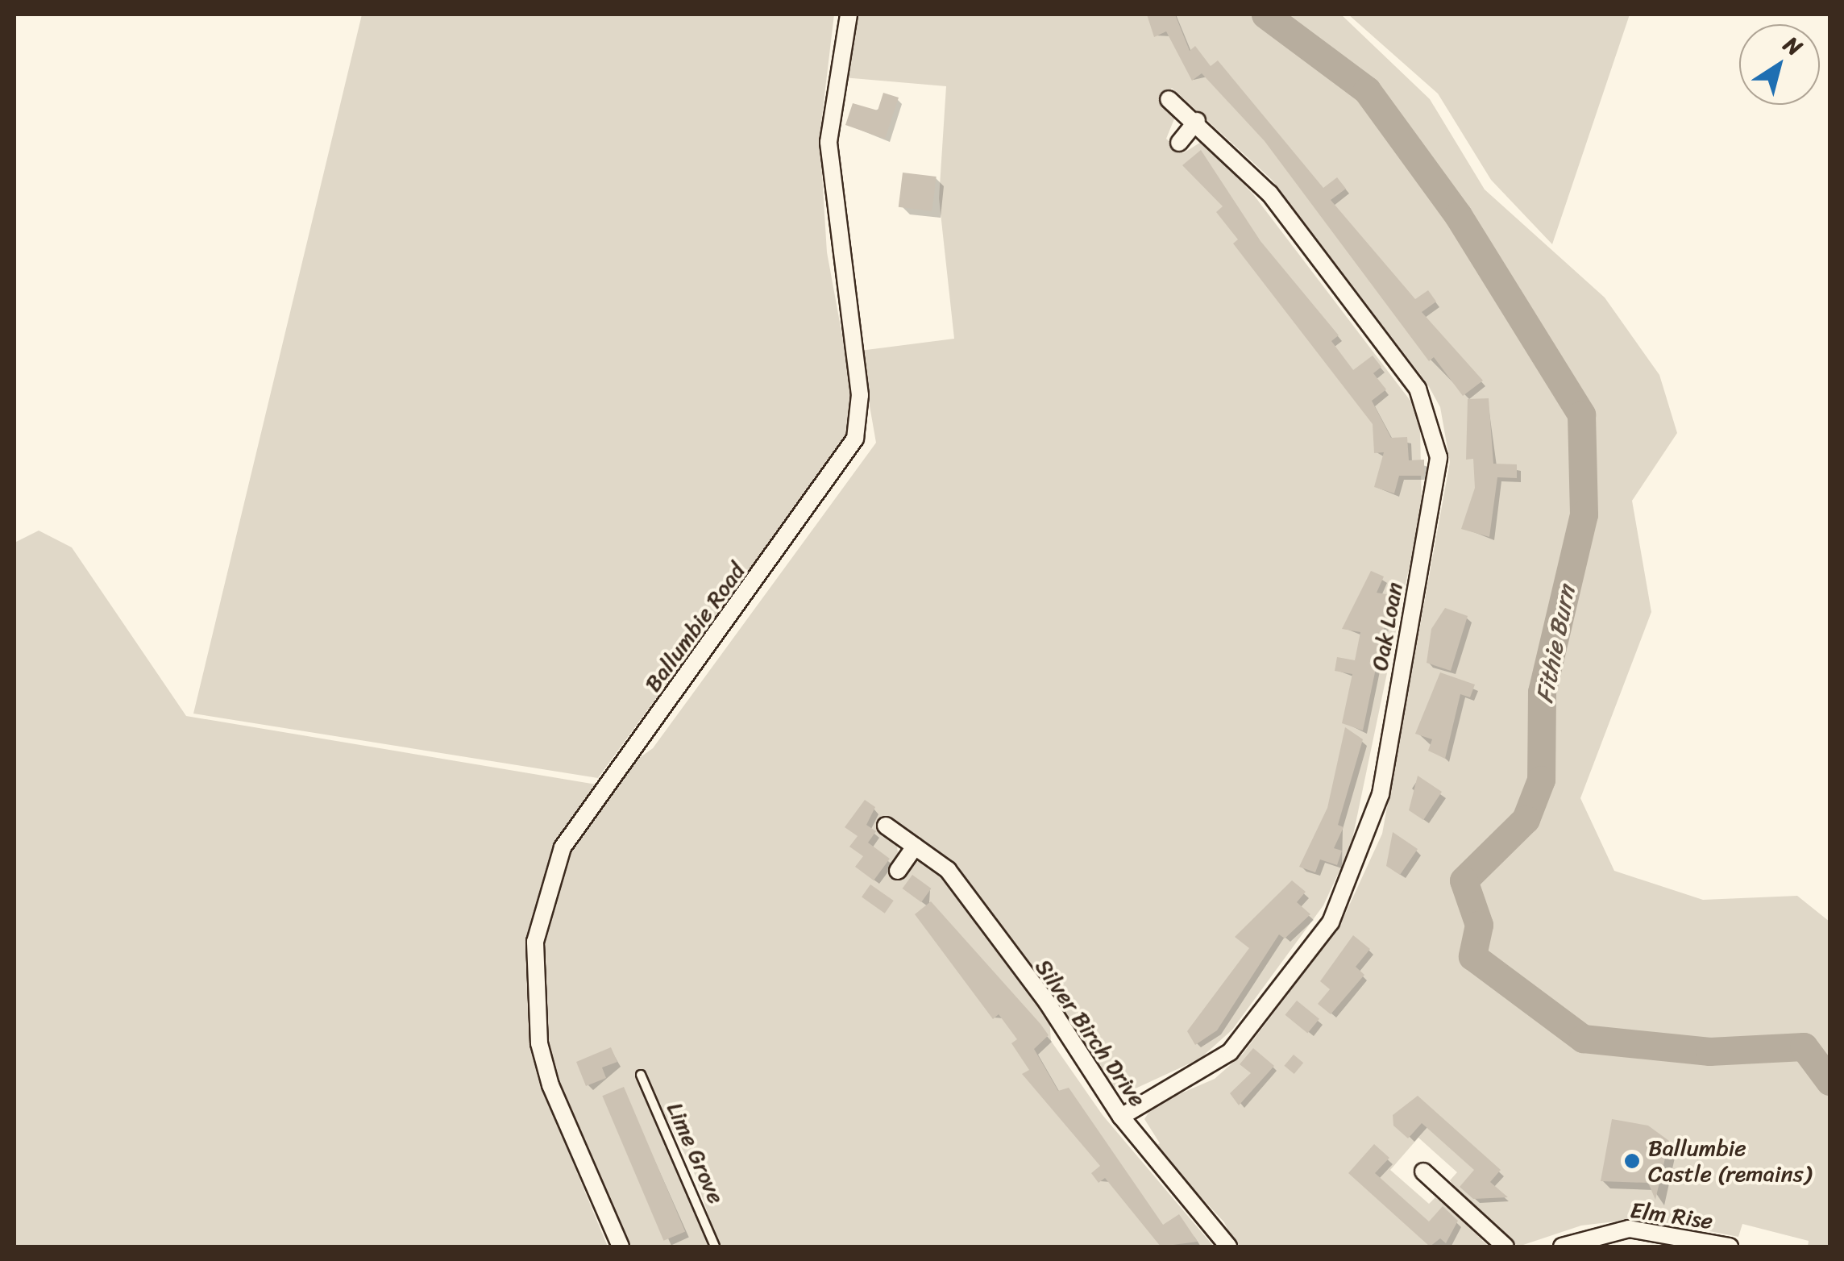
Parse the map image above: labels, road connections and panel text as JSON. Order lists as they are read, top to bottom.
{
  "streets": {
    "street": [
      "Oak Loan",
      "Ballumbie Road",
      "Silver Birch Drive",
      "Elm Rise"
    ],
    "lane": ["Lime Grove"]
  },
  "crossings": [
    ["Oak Loan", "Silver Birch Drive"]
  ],
  "water": ["Fithie Burn"],
  "places": ["Ballumbie Castle (remains)"],
  "north": "top right"
}
